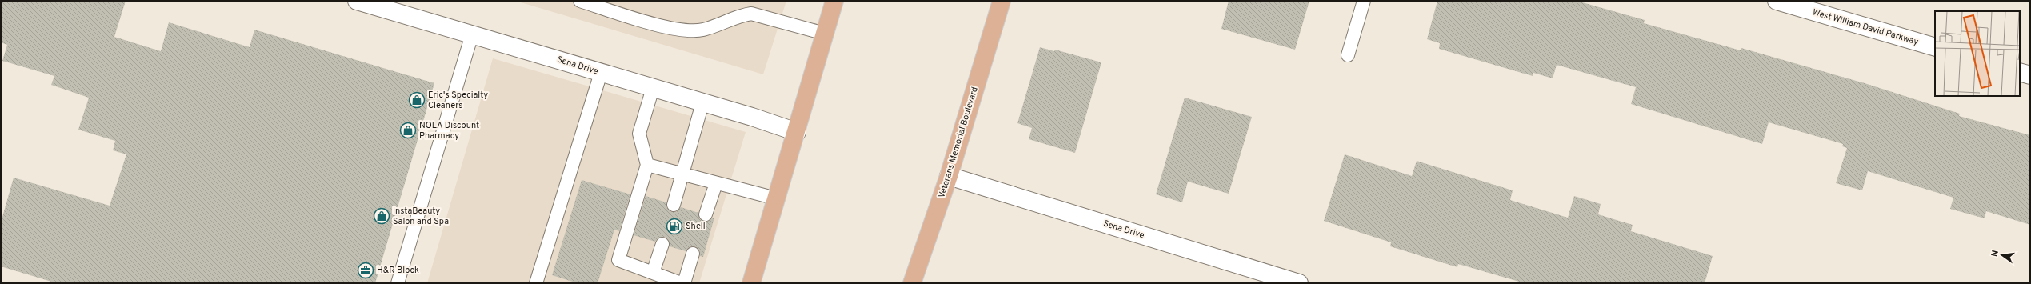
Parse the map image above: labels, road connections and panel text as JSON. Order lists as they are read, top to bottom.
{
  "streets": {
    "main road": ["Veterans Memorial Boulevard"],
    "street": ["West William David Parkway", "Sena Drive"]
  },
  "crossings": [
    ["Sena Drive", "Veterans Memorial Boulevard"]
  ],
  "places": {
    "shop": ["Eric's Specialty Cleaners", "NOLA Discount Pharmacy", "InstaBeauty Salon and Spa"],
    "fuel station": ["Shell"],
    "office": ["H&R Block"]
  },
  "north": "left"
}
